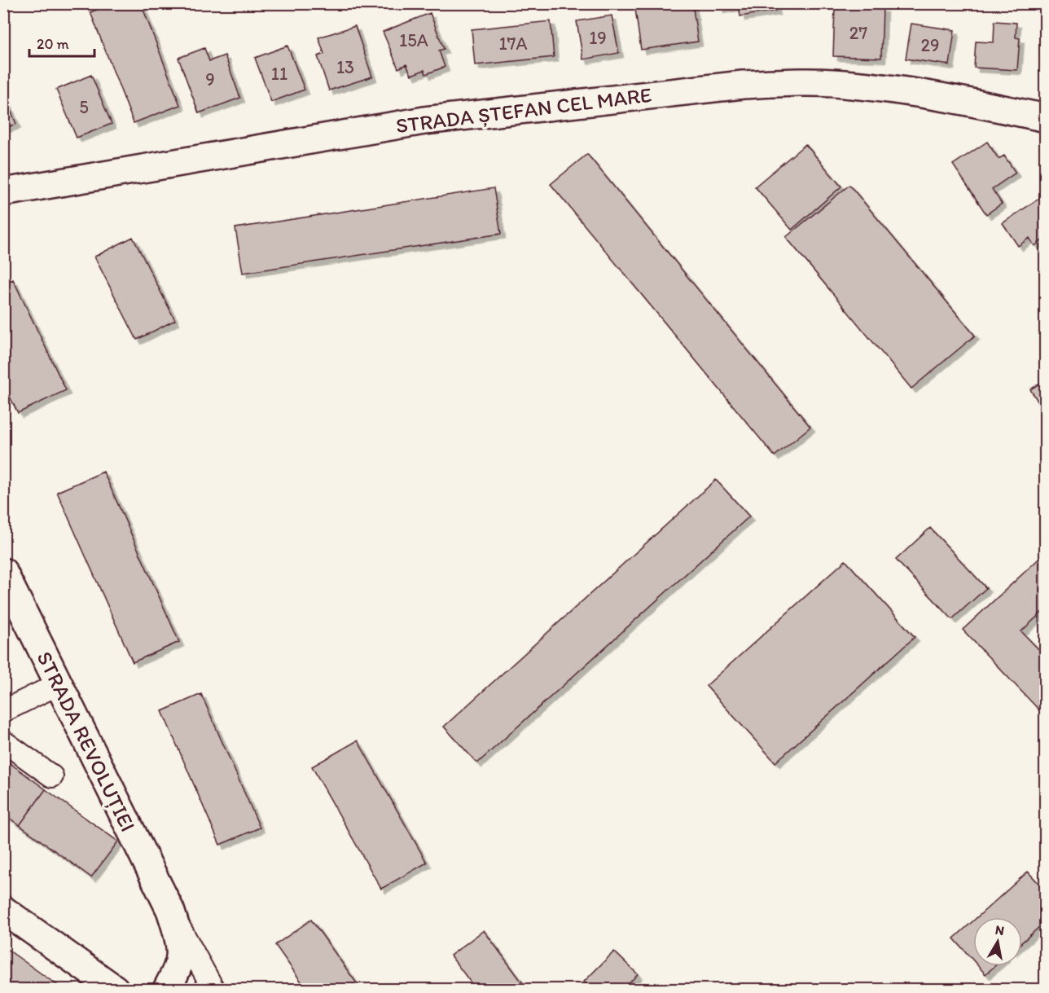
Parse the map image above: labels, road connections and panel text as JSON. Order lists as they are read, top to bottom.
{
  "streets": {
    "main road": ["STRADA ȘTEFAN CEL MARE", "STRADA REVOLUȚIEI"]
  },
  "house_numbers": [
    "27",
    "19",
    "15A",
    "17A",
    "29",
    "13",
    "11",
    "9",
    "5"
  ],
  "scale_bar": "20 m",
  "north": "top"
}
